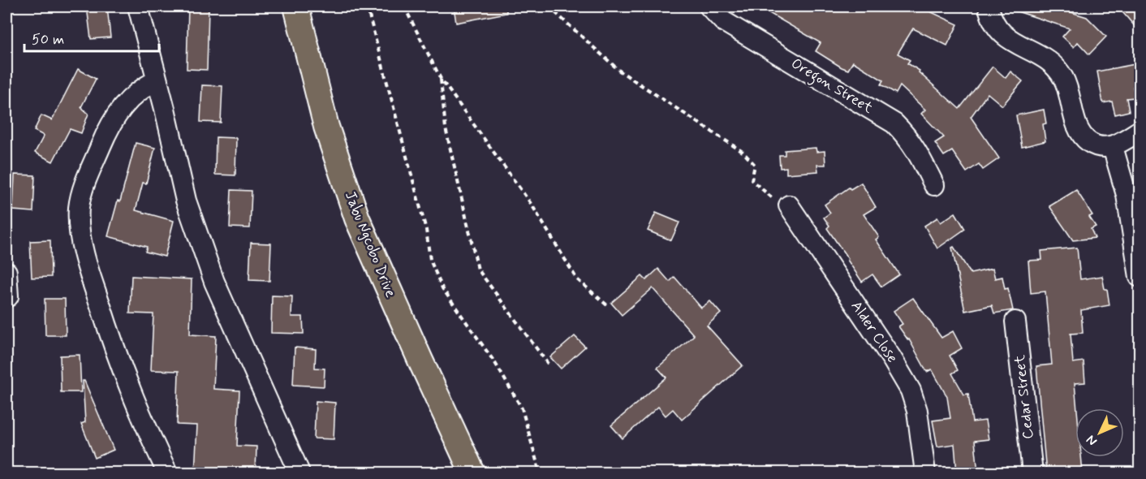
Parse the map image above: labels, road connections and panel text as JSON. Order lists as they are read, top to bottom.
{
  "streets": {
    "main road": ["Jabu Ngcobo Drive"],
    "street": ["Oregon Street", "Alder Close", "Cedar Street"]
  },
  "scale_bar": "50 m",
  "north": "bottom left"
}
